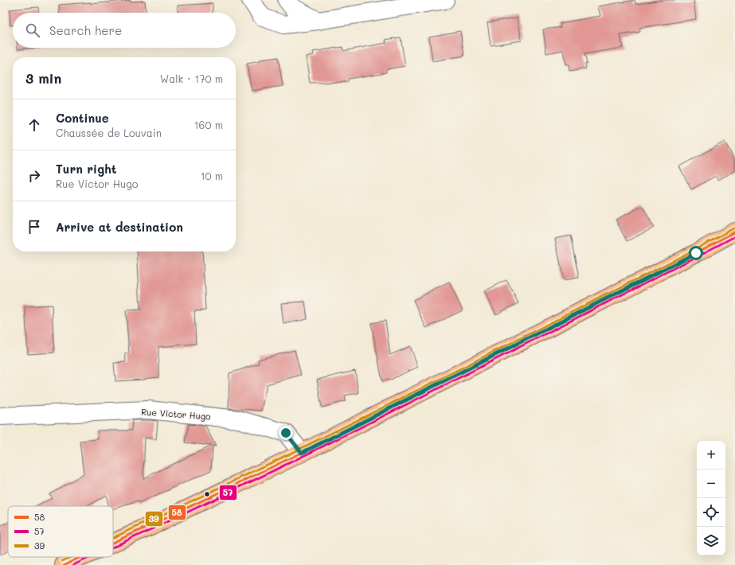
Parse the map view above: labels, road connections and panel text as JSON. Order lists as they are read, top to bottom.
{
  "streets": {
    "street": ["Rue Victor Hugo"]
  },
  "lines": ["transit line 39", "transit line 58", "transit line 57"],
  "legend": ["58", "57", "39"],
  "page": {
    "search": "Search here",
    "heading": ["3 min", "Walk · 170 m"],
    "list": [
      ["Continue", "Chaussée de Louvain", "160 m"],
      ["Turn right", "Rue Victor Hugo", "10 m"],
      "Arrive at destination"
    ],
    "map_buttons": ["+", "−"]
  }
}
